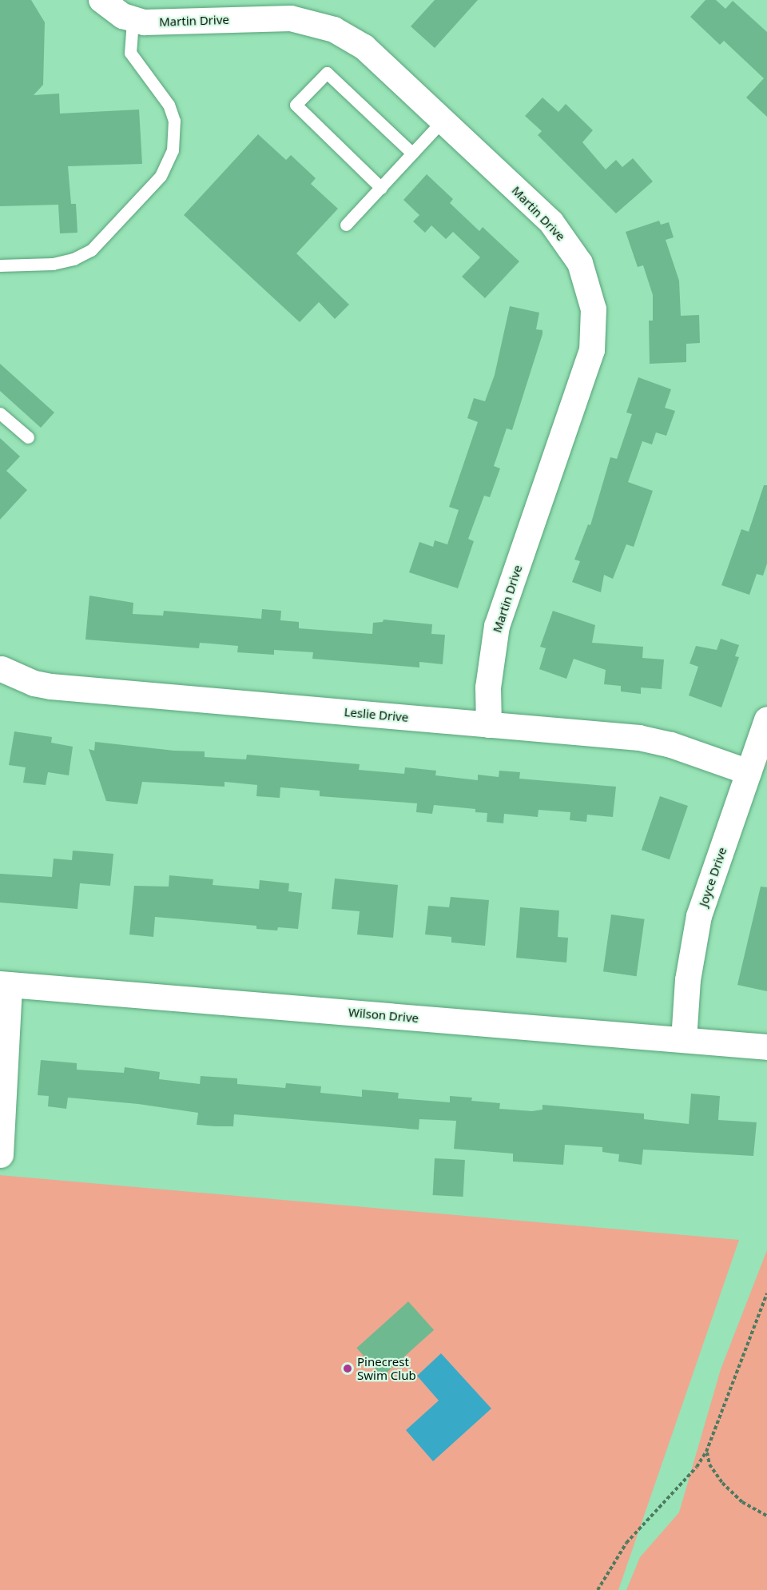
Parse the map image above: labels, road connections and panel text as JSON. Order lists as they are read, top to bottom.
{
  "streets": {
    "street": [
      "Martin Drive",
      "Leslie Drive",
      "Joyce Drive",
      "Wilson Drive"
    ]
  },
  "crossings": [
    ["Martin Drive", "Leslie Drive"],
    ["Leslie Drive", "Joyce Drive"],
    ["Joyce Drive", "Wilson Drive"]
  ],
  "places": ["Pinecrest Swim Club"]
}
